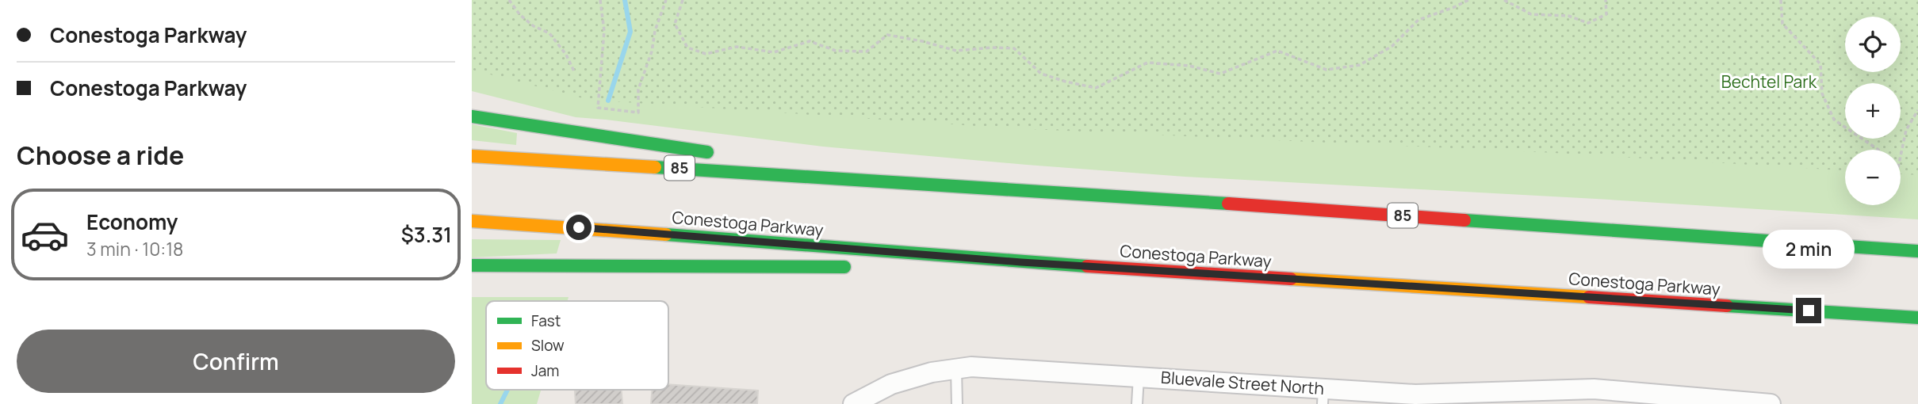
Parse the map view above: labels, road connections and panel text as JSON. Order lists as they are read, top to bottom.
{
  "streets": {
    "highway": ["85", "Conestoga Parkway"],
    "street": ["Bluevale Street North"]
  },
  "parks": ["Bechtel Park"],
  "legend": ["Fast", "Slow", "Jam"],
  "page": {
    "banner": ["Conestoga Parkway", "Conestoga Parkway"],
    "map_buttons": ["+", "−"],
    "heading": "Choose a ride",
    "list": [
      {
        "name": "Economy",
        "note": "3 min · 10:18",
        "value": "$3.31"
      }
    ],
    "bubble": "2 min",
    "buttons": "Confirm"
  }
}
